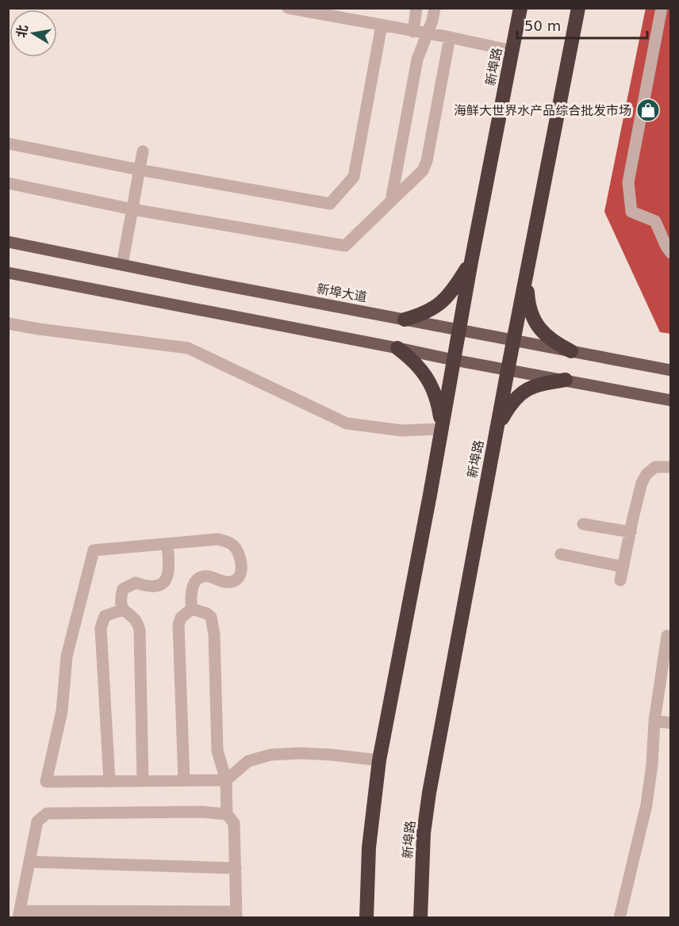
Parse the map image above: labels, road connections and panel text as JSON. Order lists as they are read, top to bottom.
{
  "streets": {
    "highway": ["新埠路"],
    "main road": ["新埠大道"]
  },
  "crossings": [
    ["新埠路", "新埠大道"]
  ],
  "places": {
    "shop": ["海鲜大世界水产品综合批发市场"]
  },
  "scale_bar": "50 m",
  "north": "left"
}
